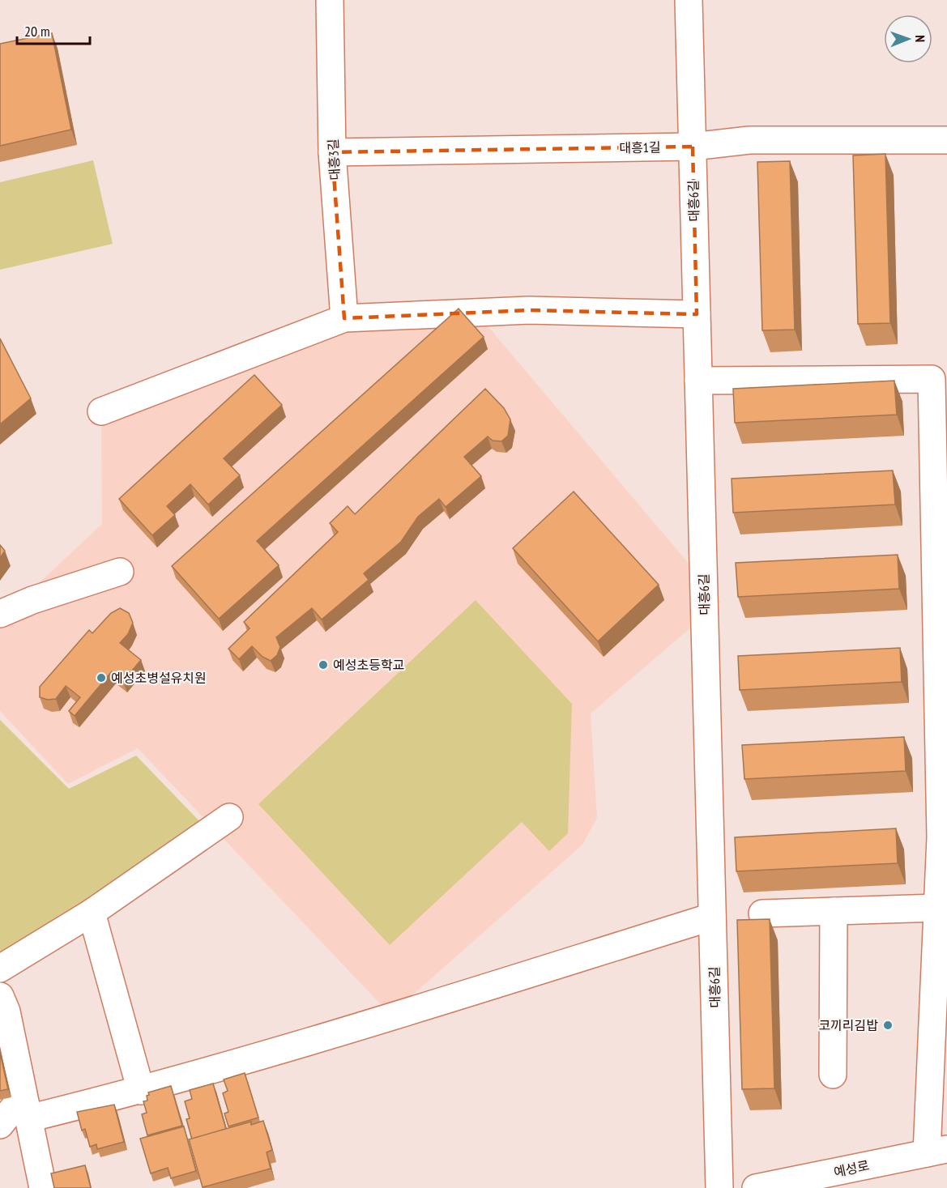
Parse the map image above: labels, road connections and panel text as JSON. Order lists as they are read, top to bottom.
{
  "streets": {
    "street": [
      "대흥1길",
      "대흥3길",
      "대흥6길",
      "예성로"
    ]
  },
  "crossings": [
    ["대흥1길", "대흥3길"],
    ["대흥1길", "대흥6길"]
  ],
  "places": ["예성초등학교", "예성초병설유치원", "코끼리김밥"],
  "scale_bar": "20 m",
  "north": "right"
}
